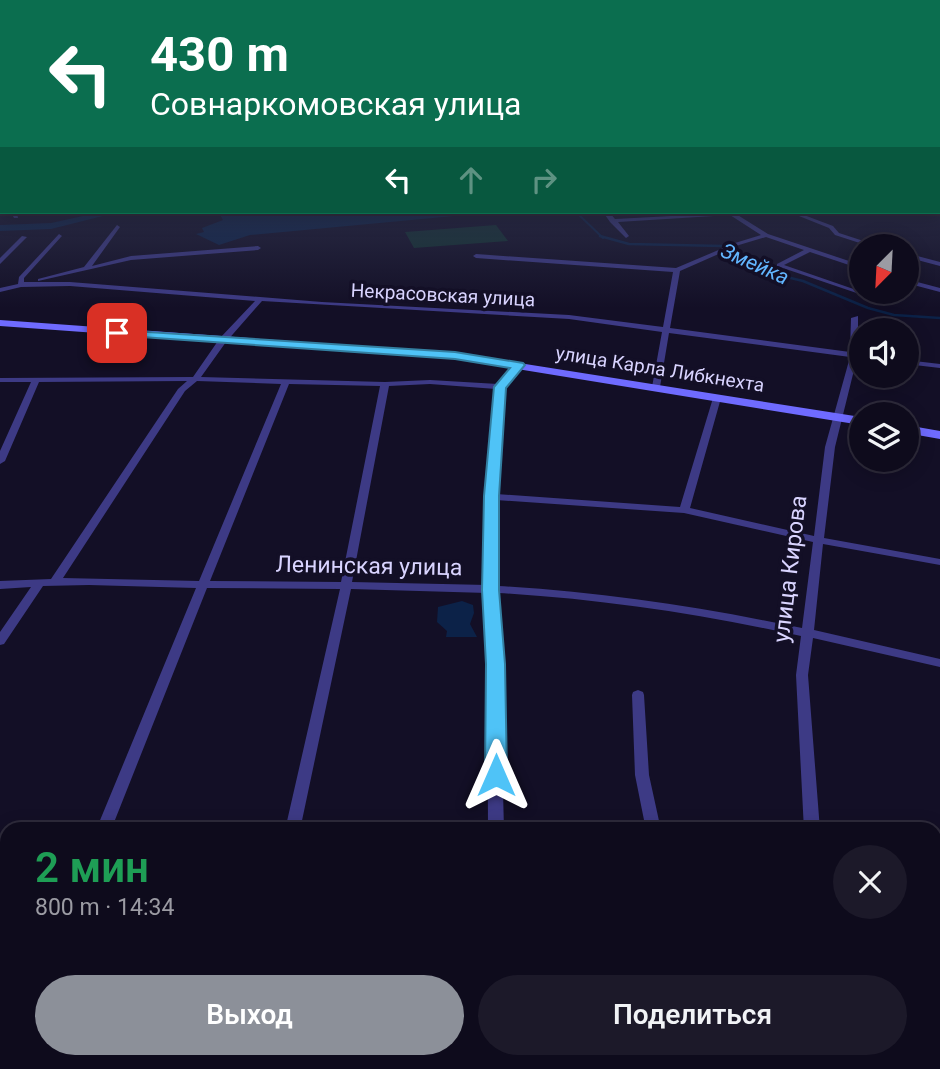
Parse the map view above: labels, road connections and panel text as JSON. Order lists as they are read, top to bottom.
{
  "streets": {
    "street": [
      "Некрасовская улица",
      "улица Карла Либкнехта",
      "Ленинская улица",
      "улица Кирова"
    ]
  },
  "crossings": [
    ["улица Карла Либкнехта", "улица Кирова"],
    ["Ленинская улица", "улица Кирова"]
  ],
  "water": ["Змейка"],
  "north": "bottom left",
  "page": {
    "turn": ["430 m", "Совнаркомовская улица"],
    "heading": ["2 мин", "800 m · 14:34"],
    "buttons": ["Выход", "Поделиться"]
  }
}
